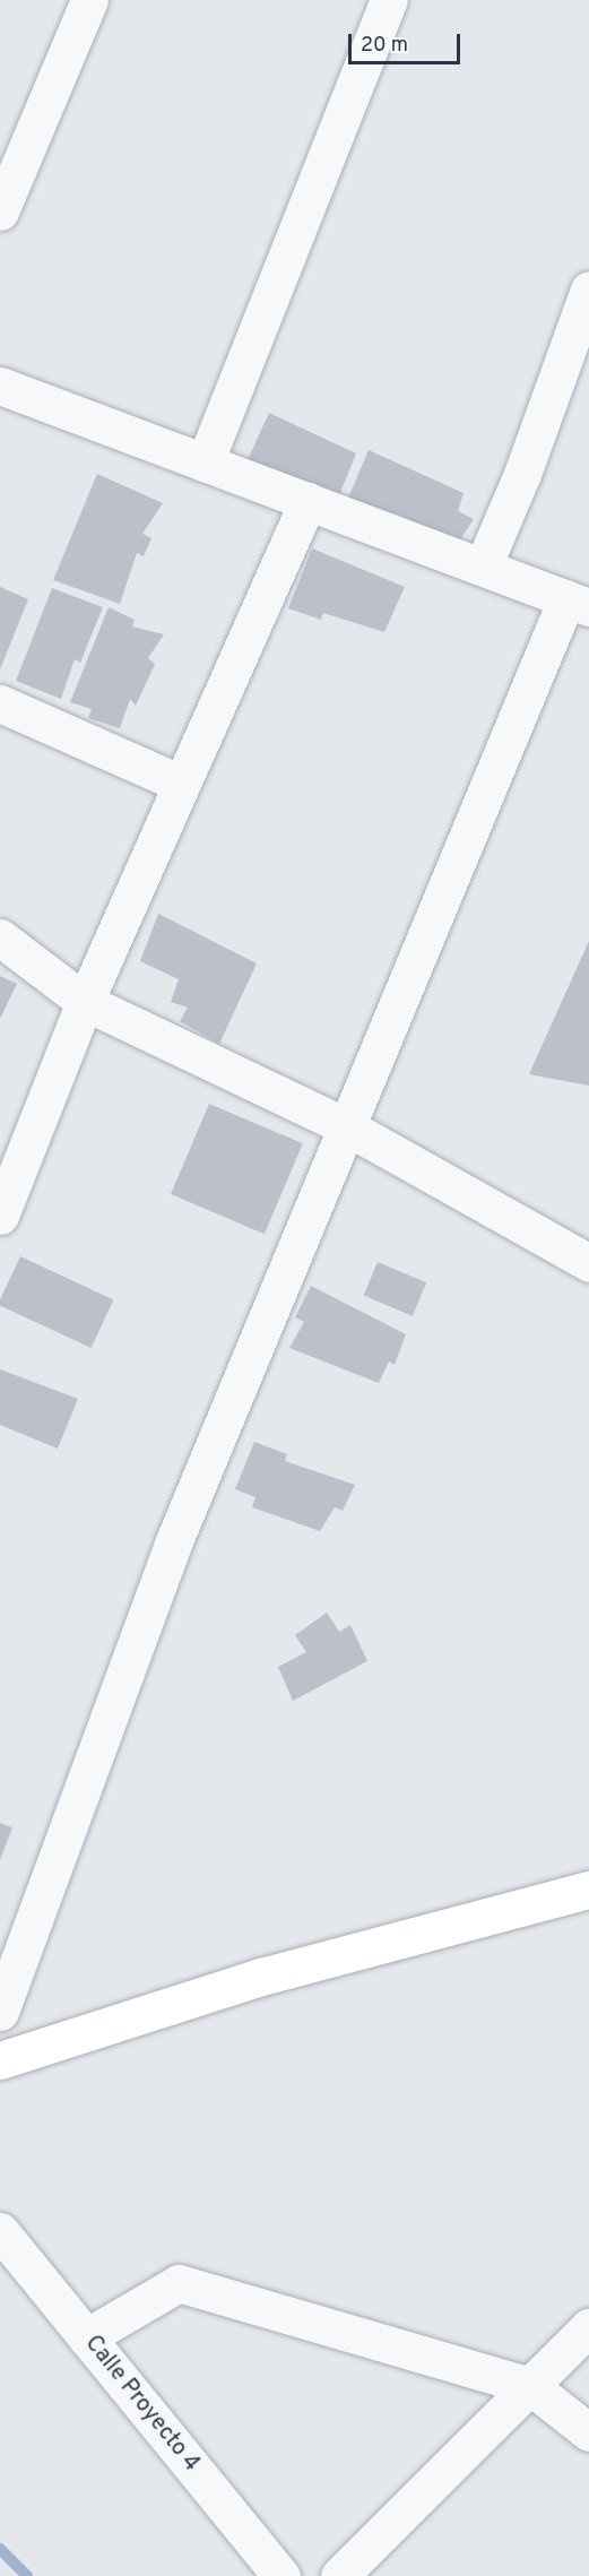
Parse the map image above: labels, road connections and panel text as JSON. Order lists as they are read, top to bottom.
{
  "streets": {
    "street": ["Calle Proyecto 4"]
  },
  "scale_bar": "20 m"
}
